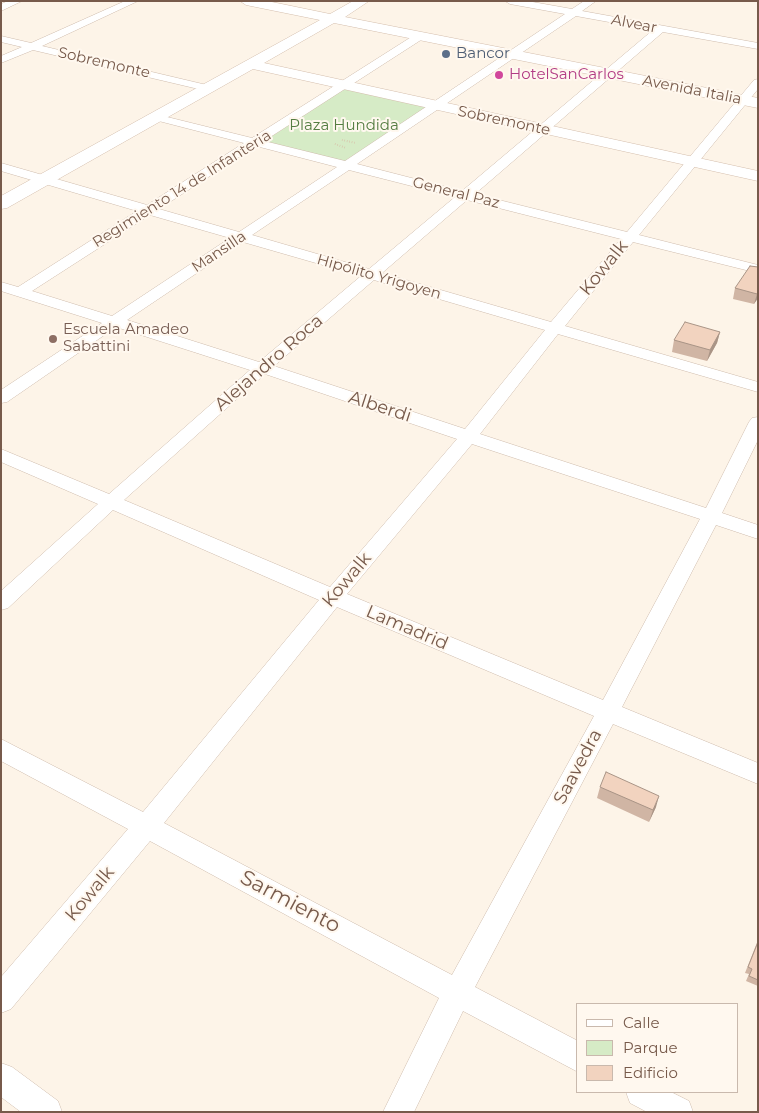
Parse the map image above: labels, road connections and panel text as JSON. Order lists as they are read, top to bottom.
{
  "streets": {
    "main road": ["Sobremonte", "Avenida Italia"],
    "street": [
      "Alvear",
      "Regimiento 14 de Infanteria",
      "General Paz",
      "Mansilla",
      "Kowalk",
      "Hipólito Yrigoyen",
      "Alejandro Roca",
      "Alberdi",
      "Lamadrid",
      "Saavedra",
      "Sarmiento"
    ]
  },
  "crossings": [
    ["Alvear", "Mansilla"],
    ["Alvear", "Alejandro Roca"],
    ["Sobremonte", "Regimiento 14 de Infanteria"],
    ["Sobremonte", "Mansilla"],
    ["Sobremonte", "Kowalk"],
    ["Sobremonte", "Alejandro Roca"],
    ["Avenida Italia", "Regimiento 14 de Infanteria"],
    ["Avenida Italia", "Mansilla"],
    ["Avenida Italia", "Kowalk"],
    ["Avenida Italia", "Alejandro Roca"],
    ["Regimiento 14 de Infanteria", "General Paz"],
    ["Regimiento 14 de Infanteria", "Hipólito Yrigoyen"],
    ["Regimiento 14 de Infanteria", "Alberdi"],
    ["General Paz", "Mansilla"],
    ["General Paz", "Kowalk"],
    ["General Paz", "Alejandro Roca"],
    ["Mansilla", "Hipólito Yrigoyen"],
    ["Mansilla", "Alberdi"],
    ["Kowalk", "Hipólito Yrigoyen"],
    ["Kowalk", "Alberdi"],
    ["Kowalk", "Lamadrid"],
    ["Kowalk", "Sarmiento"],
    ["Hipólito Yrigoyen", "Alejandro Roca"],
    ["Alejandro Roca", "Alberdi"],
    ["Alejandro Roca", "Lamadrid"],
    ["Alberdi", "Saavedra"],
    ["Lamadrid", "Saavedra"],
    ["Saavedra", "Sarmiento"]
  ],
  "parks": ["Plaza Hundida"],
  "places": ["Bancor", "HotelSanCarlos", "Escuela Amadeo Sabattini"],
  "legend": ["Calle", "Parque", "Edificio"]
}
